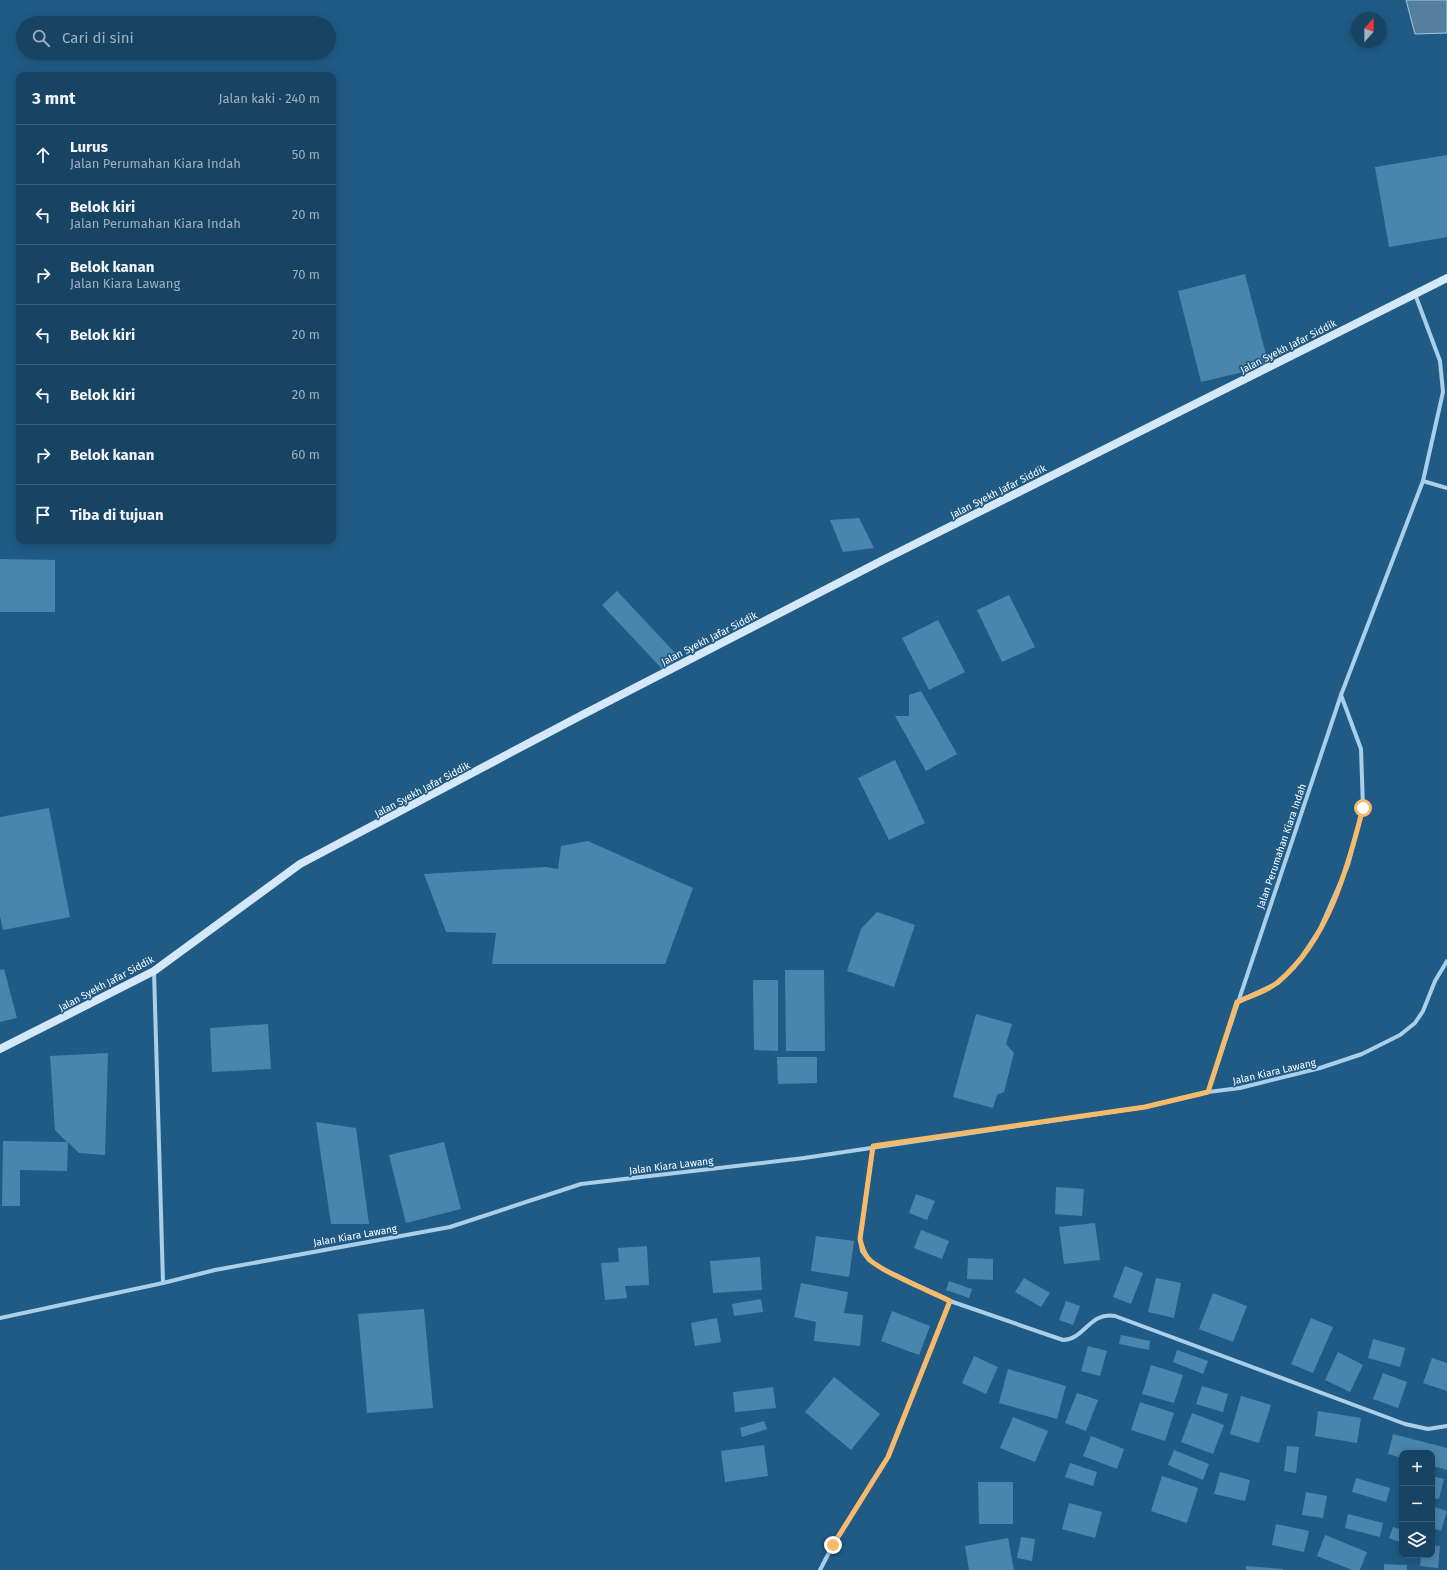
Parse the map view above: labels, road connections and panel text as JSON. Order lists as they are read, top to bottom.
{
  "streets": {
    "main road": ["Jalan Syekh Jafar Siddik"],
    "street": ["Jalan Perumahan Kiara Indah", "Jalan Kiara Lawang"]
  },
  "crossings": [
    ["Jalan Syekh Jafar Siddik", "Jalan Perumahan Kiara Indah"],
    ["Jalan Perumahan Kiara Indah", "Jalan Kiara Lawang"]
  ],
  "north": "top",
  "page": {
    "search": "Cari di sini",
    "heading": ["3 mnt", "Jalan kaki · 240 m"],
    "list": [
      ["Lurus", "Jalan Perumahan Kiara Indah", "50 m"],
      ["Belok kiri", "Jalan Perumahan Kiara Indah", "20 m"],
      ["Belok kanan", "Jalan Kiara Lawang", "70 m"],
      ["Belok kiri", "20 m"],
      ["Belok kiri", "20 m"],
      ["Belok kanan", "60 m"],
      "Tiba di tujuan"
    ],
    "map_buttons": ["+", "−"]
  }
}
